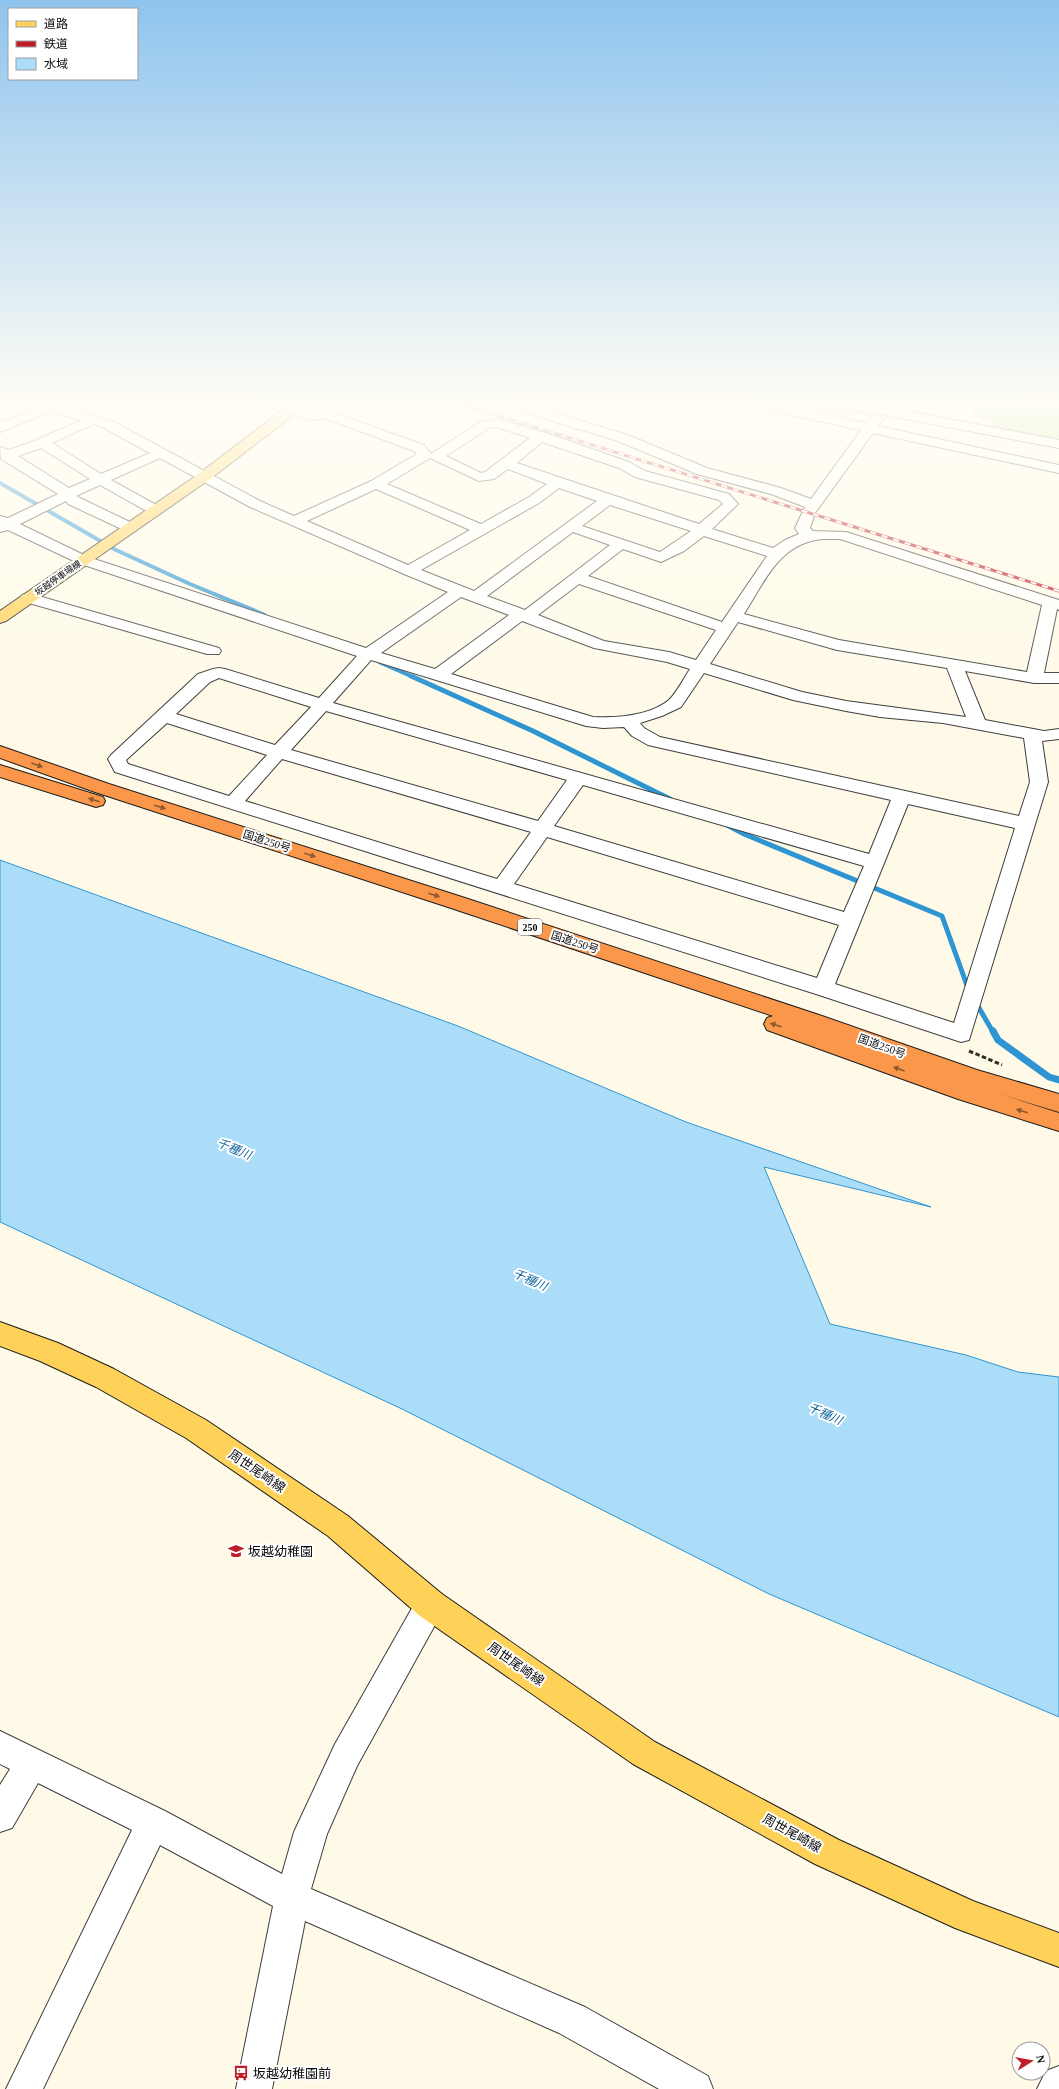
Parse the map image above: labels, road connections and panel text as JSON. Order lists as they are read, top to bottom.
{
  "streets": {
    "highway": ["国道250号", "250"],
    "main road": ["坂越停車場線", "周世尾崎線"]
  },
  "water": ["千種川"],
  "places": {
    "school or university": ["坂越幼稚園"],
    "bus stop": ["坂越幼稚園前"]
  },
  "legend": ["道路", "鉄道", "水域"],
  "north": "right"
}
